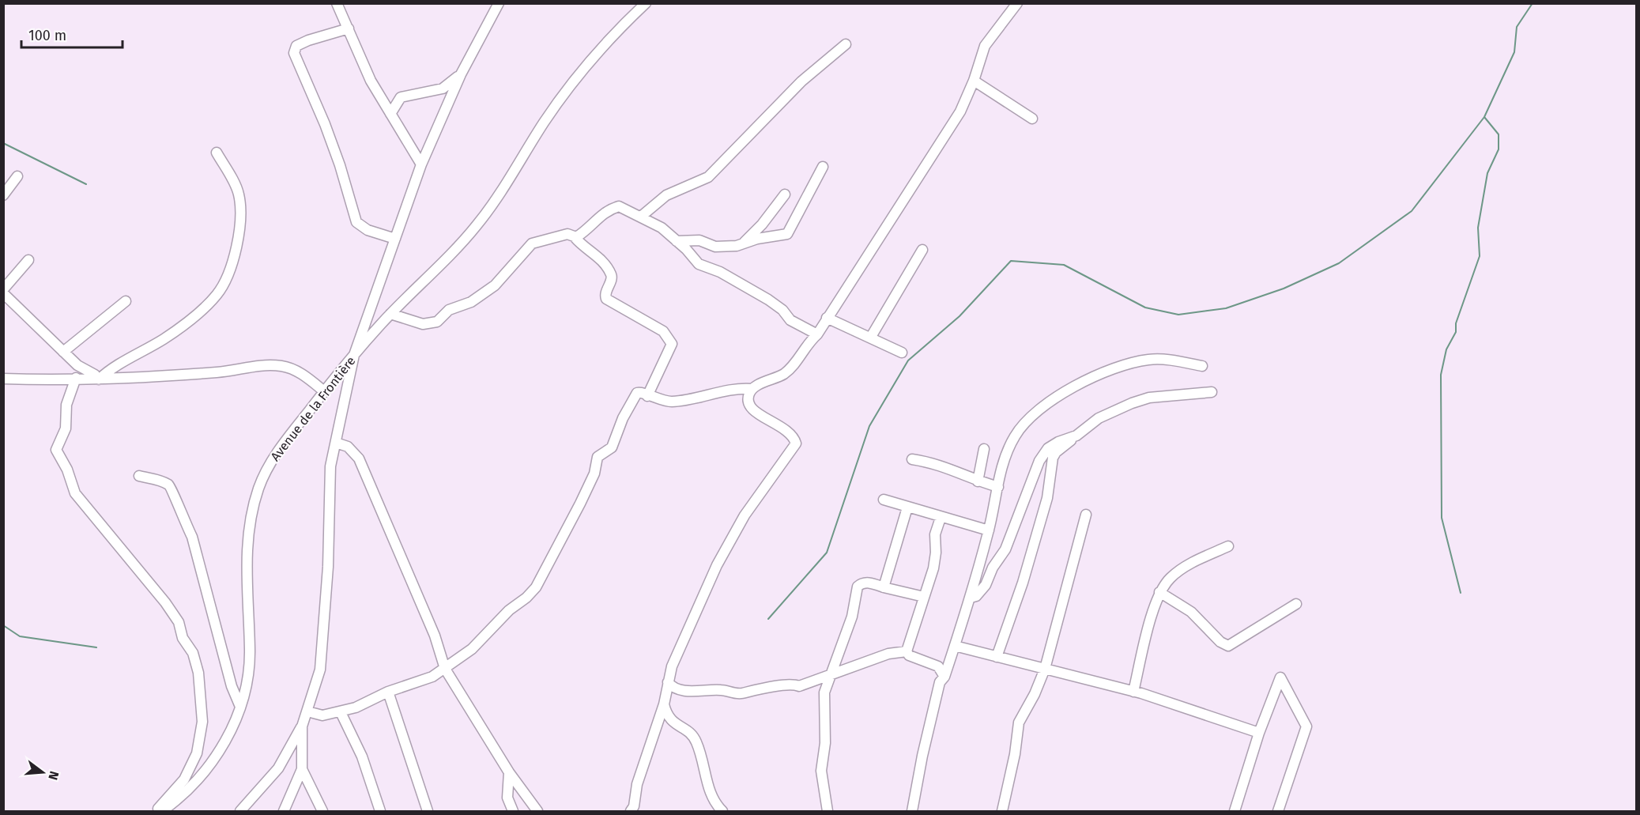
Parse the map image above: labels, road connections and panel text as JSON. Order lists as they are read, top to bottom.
{
  "streets": {
    "street": ["Avenue de la Frontière"]
  },
  "scale_bar": "100 m",
  "north": "right"
}
